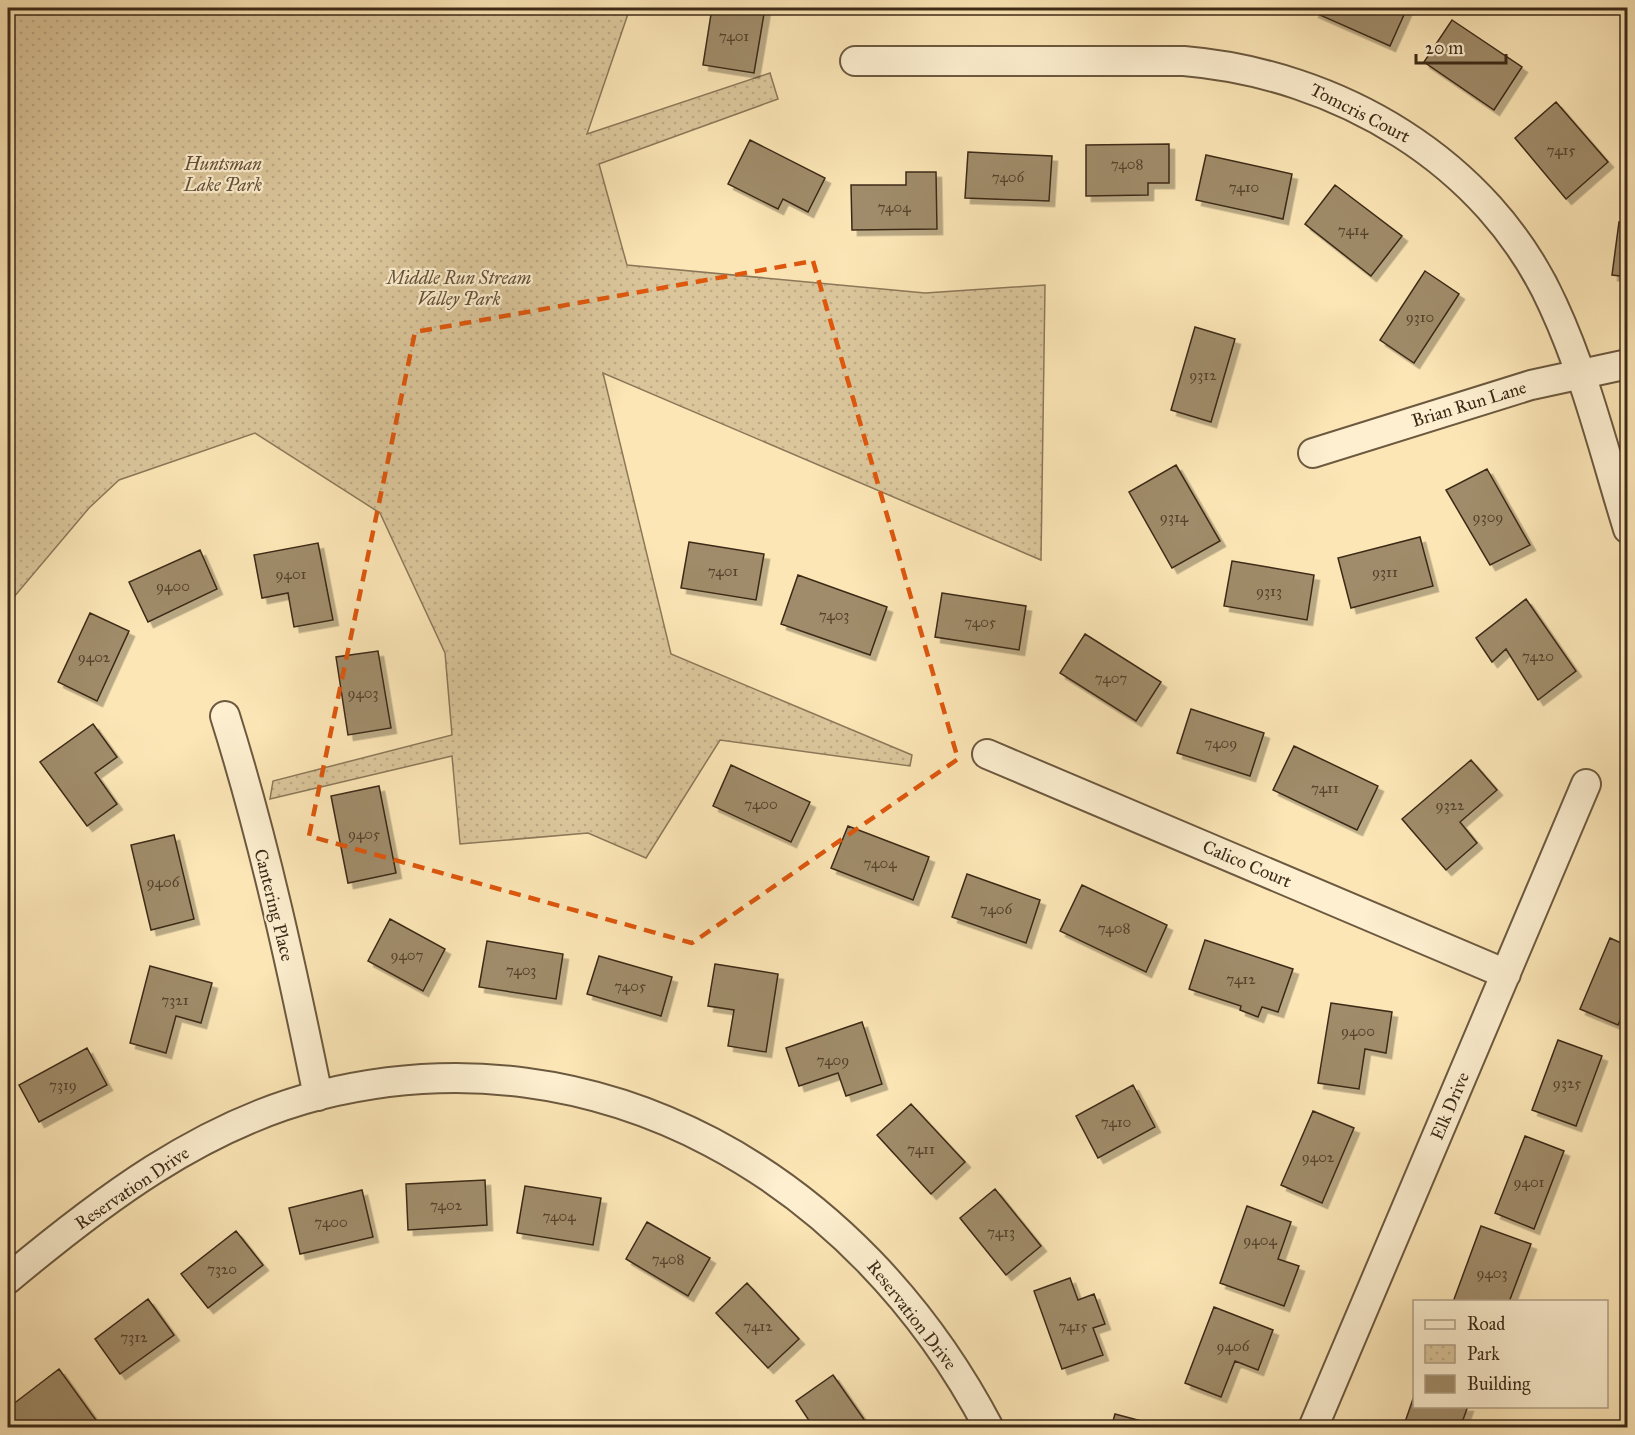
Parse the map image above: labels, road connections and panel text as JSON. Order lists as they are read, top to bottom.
{
  "streets": {
    "street": [
      "Tomcris Court",
      "Brian Run Lane",
      "Calico Court",
      "Cantering Place",
      "Elk Drive",
      "Reservation Drive"
    ]
  },
  "crossings": [
    ["Tomcris Court", "Brian Run Lane"],
    ["Calico Court", "Elk Drive"],
    ["Cantering Place", "Reservation Drive"]
  ],
  "parks": ["Huntsman Lake Park", "Middle Run Stream Valley Park"],
  "house_numbers": [
    "7401",
    "7415",
    "7408",
    "7406",
    "7410",
    "7404",
    "7414",
    "9310",
    "9312",
    "9314",
    "9309",
    "7401",
    "9311",
    "9401",
    "9400",
    "9313",
    "7403",
    "7405",
    "7420",
    "9402",
    "7407",
    "9403",
    "7409",
    "7411",
    "7400",
    "9322",
    "9405",
    "7404",
    "9406",
    "7406",
    "7408",
    "9407",
    "7403",
    "7412",
    "7405",
    "7321",
    "9400",
    "7409",
    "9325",
    "7319",
    "7410",
    "7411",
    "9402",
    "9401",
    "7402",
    "7404",
    "7400",
    "7413",
    "9404",
    "7408",
    "7320",
    "9403",
    "7412",
    "7415",
    "7312",
    "9406"
  ],
  "legend": ["Road", "Park", "Building"],
  "scale_bar": "20 m"
}
